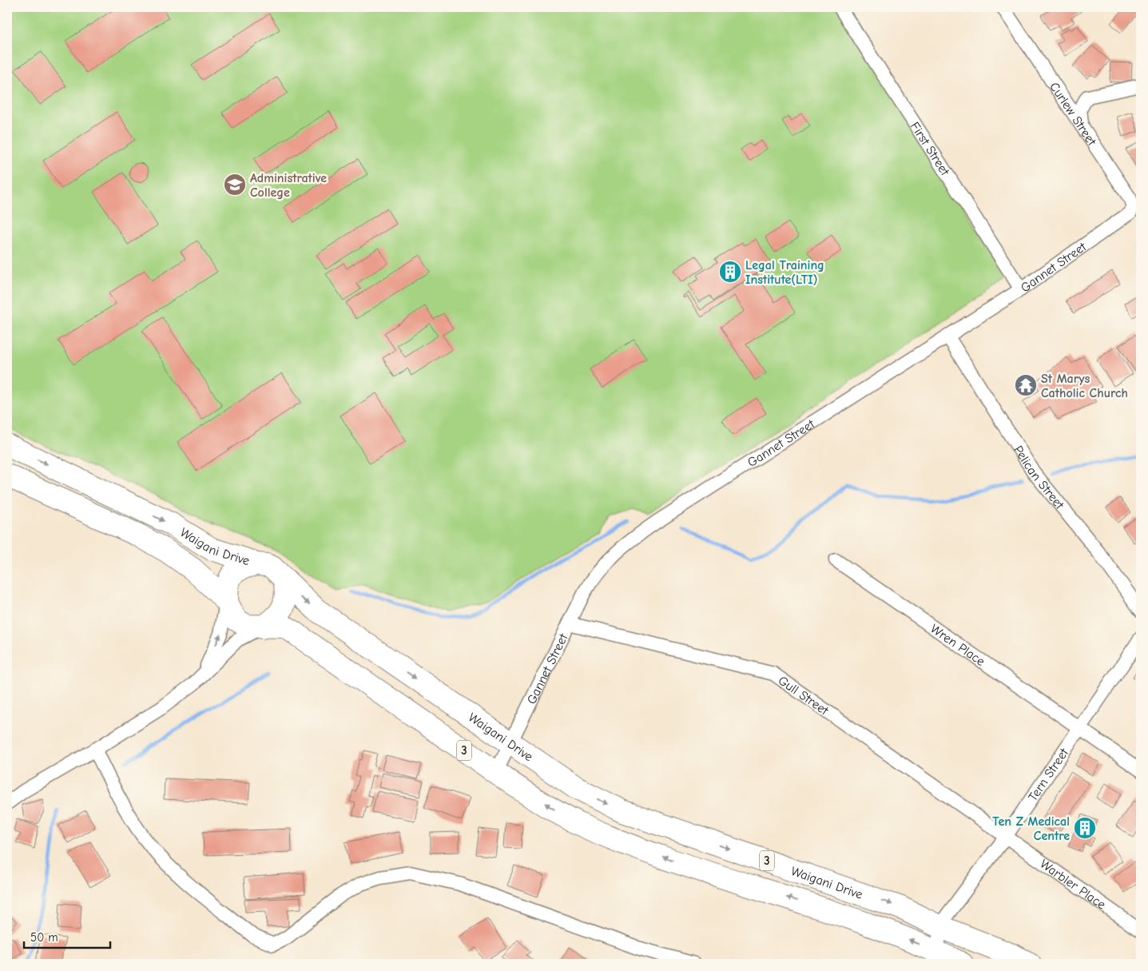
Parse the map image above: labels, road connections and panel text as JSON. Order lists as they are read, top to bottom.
{
  "streets": {
    "highway": ["Waigani Drive", "3"],
    "street": [
      "Curlew Street",
      "First Street",
      "Gannet Street",
      "Pelican Street",
      "Wren Place",
      "Gull Street",
      "Tern Street",
      "Warbler Place"
    ]
  },
  "crossings": [
    ["Curlew Street", "Gannet Street"],
    ["First Street", "Gannet Street"],
    ["Gannet Street", "Pelican Street"],
    ["Gannet Street", "Waigani Drive"],
    ["Gannet Street", "Gull Street"],
    ["Waigani Drive", "Tern Street"],
    ["Wren Place", "Tern Street"],
    ["Gull Street", "Tern Street"],
    ["Gull Street", "Warbler Place"],
    ["Tern Street", "Warbler Place"]
  ],
  "places": {
    "school or university": ["Administrative College"],
    "building": ["Legal Training Institute(LTI)", "Ten Z Medical Centre"],
    "temple": ["St Marys Catholic Church"]
  },
  "scale_bar": "50 m"
}
